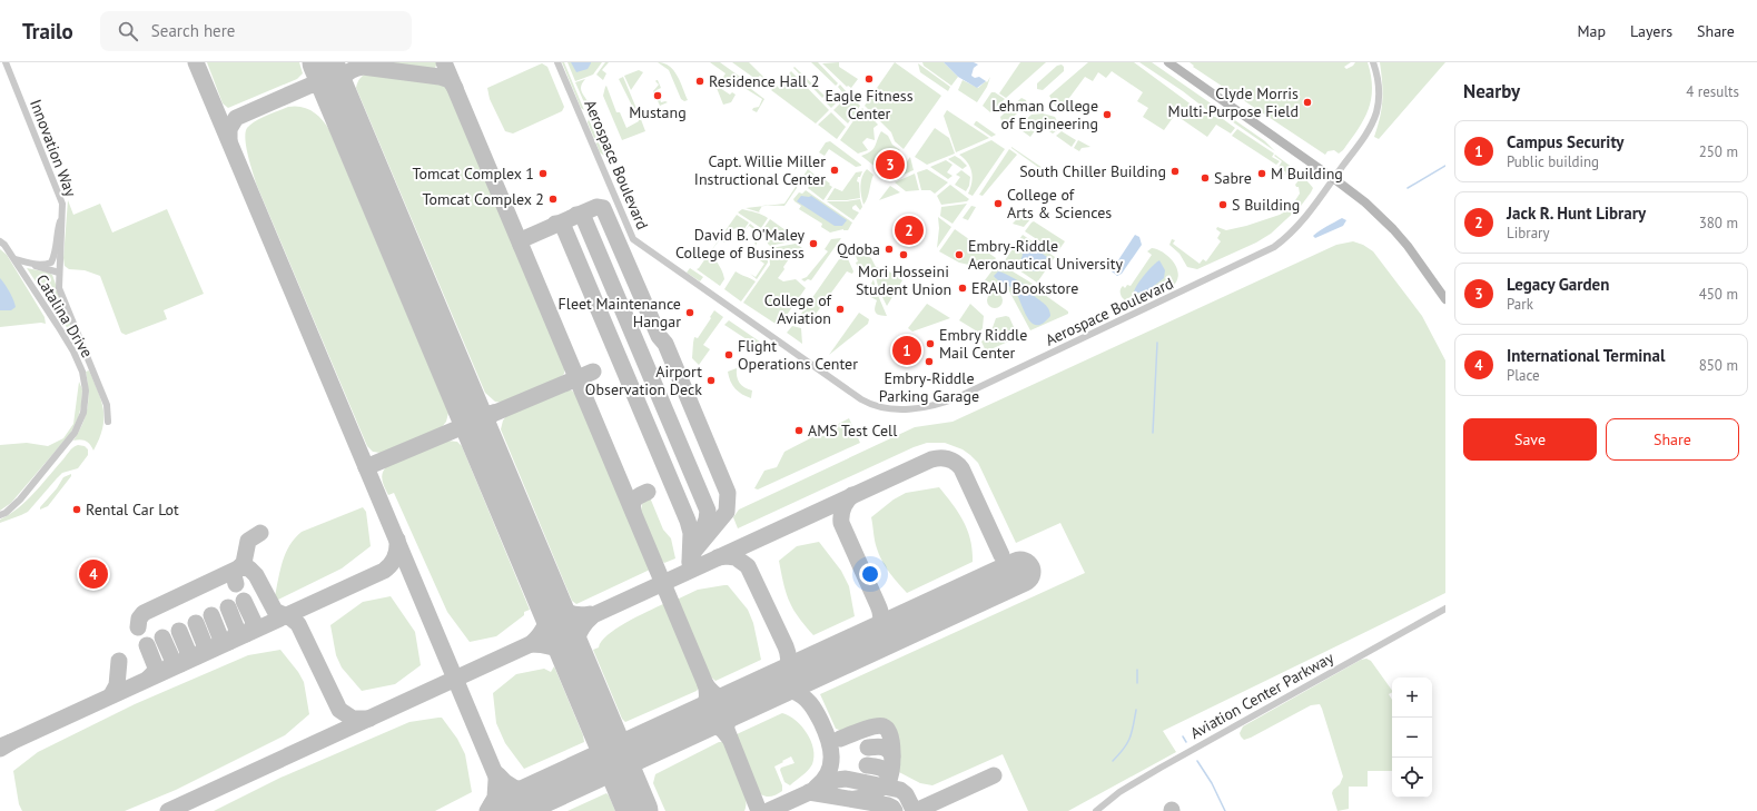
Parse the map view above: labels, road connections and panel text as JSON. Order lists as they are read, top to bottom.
{
  "streets": {
    "street": [
      "Innovation Way",
      "Aerospace Boulevard",
      "Catalina Drive",
      "Aviation Center Parkway"
    ]
  },
  "places": [
    "Eagle Fitness Center",
    "Residence Hall 2",
    "Mustang",
    "Clyde Morris Multi-Purpose Field",
    "Lehman College of Engineering",
    "Capt. Willie Miller Instructional Center",
    "South Chiller Building",
    "Tomcat Complex 1",
    "M Building",
    "Sabre",
    "Tomcat Complex 2",
    "College of Arts & Sciences",
    "S Building",
    "David B. O'Maley College of Business",
    "Qdoba",
    "Mori Hosseini Student Union",
    "Embry-Riddle Aeronautical University",
    "ERAU Bookstore",
    "College of Aviation",
    "Fleet Maintenance Hangar",
    "Embry Riddle Mail Center",
    "Flight Operations Center",
    "Embry-Riddle Parking Garage",
    "Airport Observation Deck",
    "AMS Test Cell",
    "Rental Car Lot"
  ],
  "page": {
    "header": "Trailo",
    "search": "Search here",
    "nav": ["Map", "Layers", "Share"],
    "heading": ["Nearby", "4 results"],
    "list": [
      {
        "mark": "1",
        "name": "Campus Security",
        "note": "Public building",
        "value": "250 m"
      },
      {
        "mark": "2",
        "name": "Jack R. Hunt Library",
        "note": "Library",
        "value": "380 m"
      },
      {
        "mark": "3",
        "name": "Legacy Garden",
        "note": "Park",
        "value": "450 m"
      },
      {
        "mark": "4",
        "name": "International Terminal",
        "note": "Place",
        "value": "850 m"
      }
    ],
    "pins": [
      "3",
      "2",
      "1",
      "4"
    ],
    "buttons": ["Save", "Share"],
    "map_buttons": ["+", "−"]
  }
}
